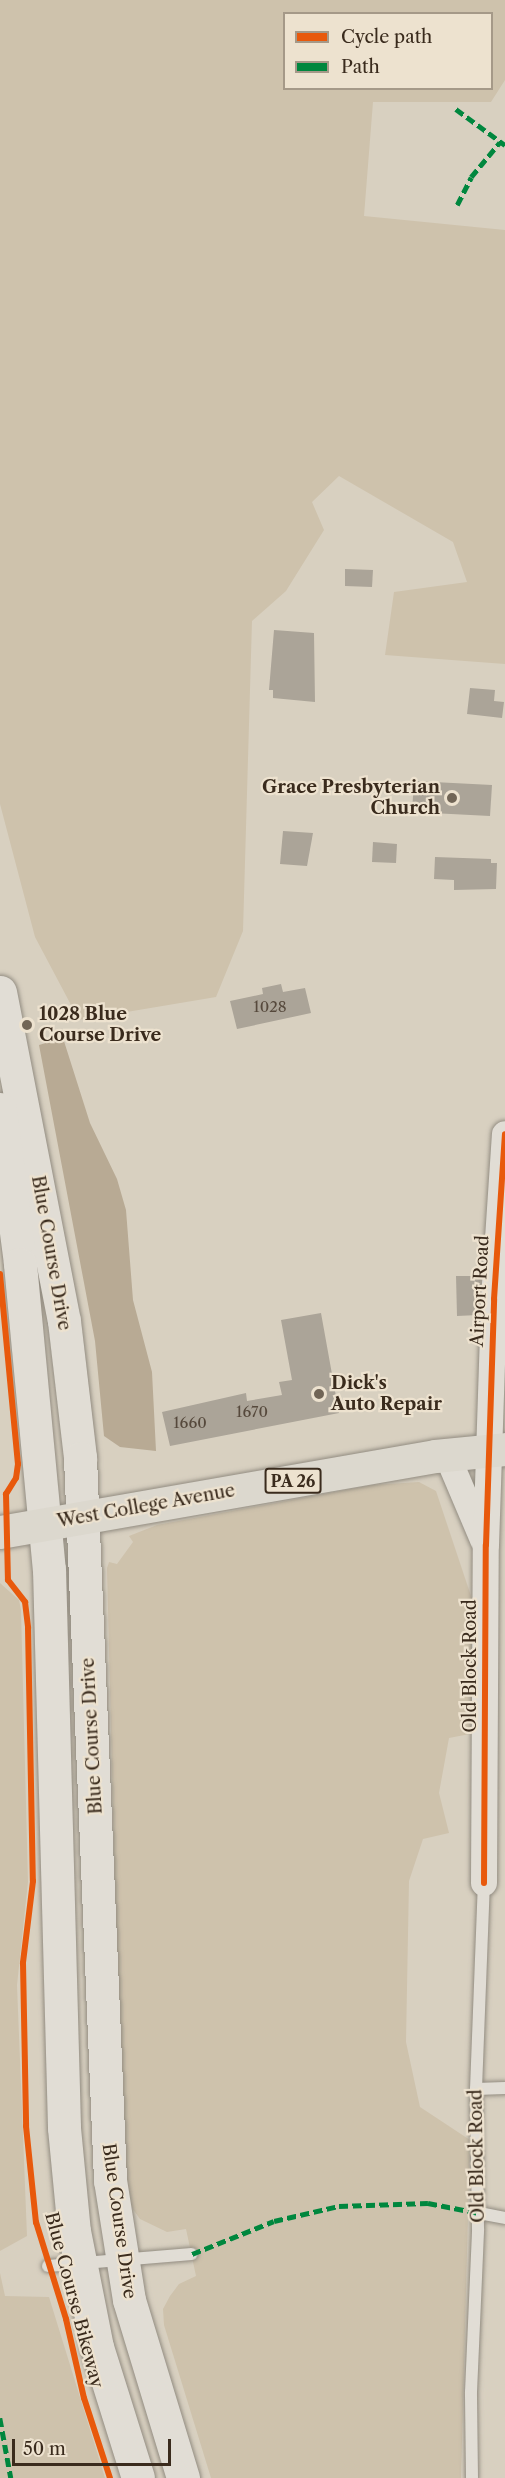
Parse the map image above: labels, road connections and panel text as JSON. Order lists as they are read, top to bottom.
{
  "streets": {
    "main road": ["Blue Course Drive", "PA 26", "West College Avenue"],
    "street": ["Airport Road", "Old Block Road"],
    "cycle path": ["Blue Course Bikeway"]
  },
  "crossings": [
    ["Blue Course Drive", "West College Avenue"],
    ["Airport Road", "West College Avenue"],
    ["Airport Road", "Old Block Road"],
    ["West College Avenue", "Old Block Road"]
  ],
  "places": ["Grace Presbyterian Church", "1028 Blue Course Drive", "Dick's Auto Repair"],
  "house_numbers": ["1028", "1670", "1660"],
  "legend": ["Cycle path", "Path"],
  "scale_bar": "50 m"
}
